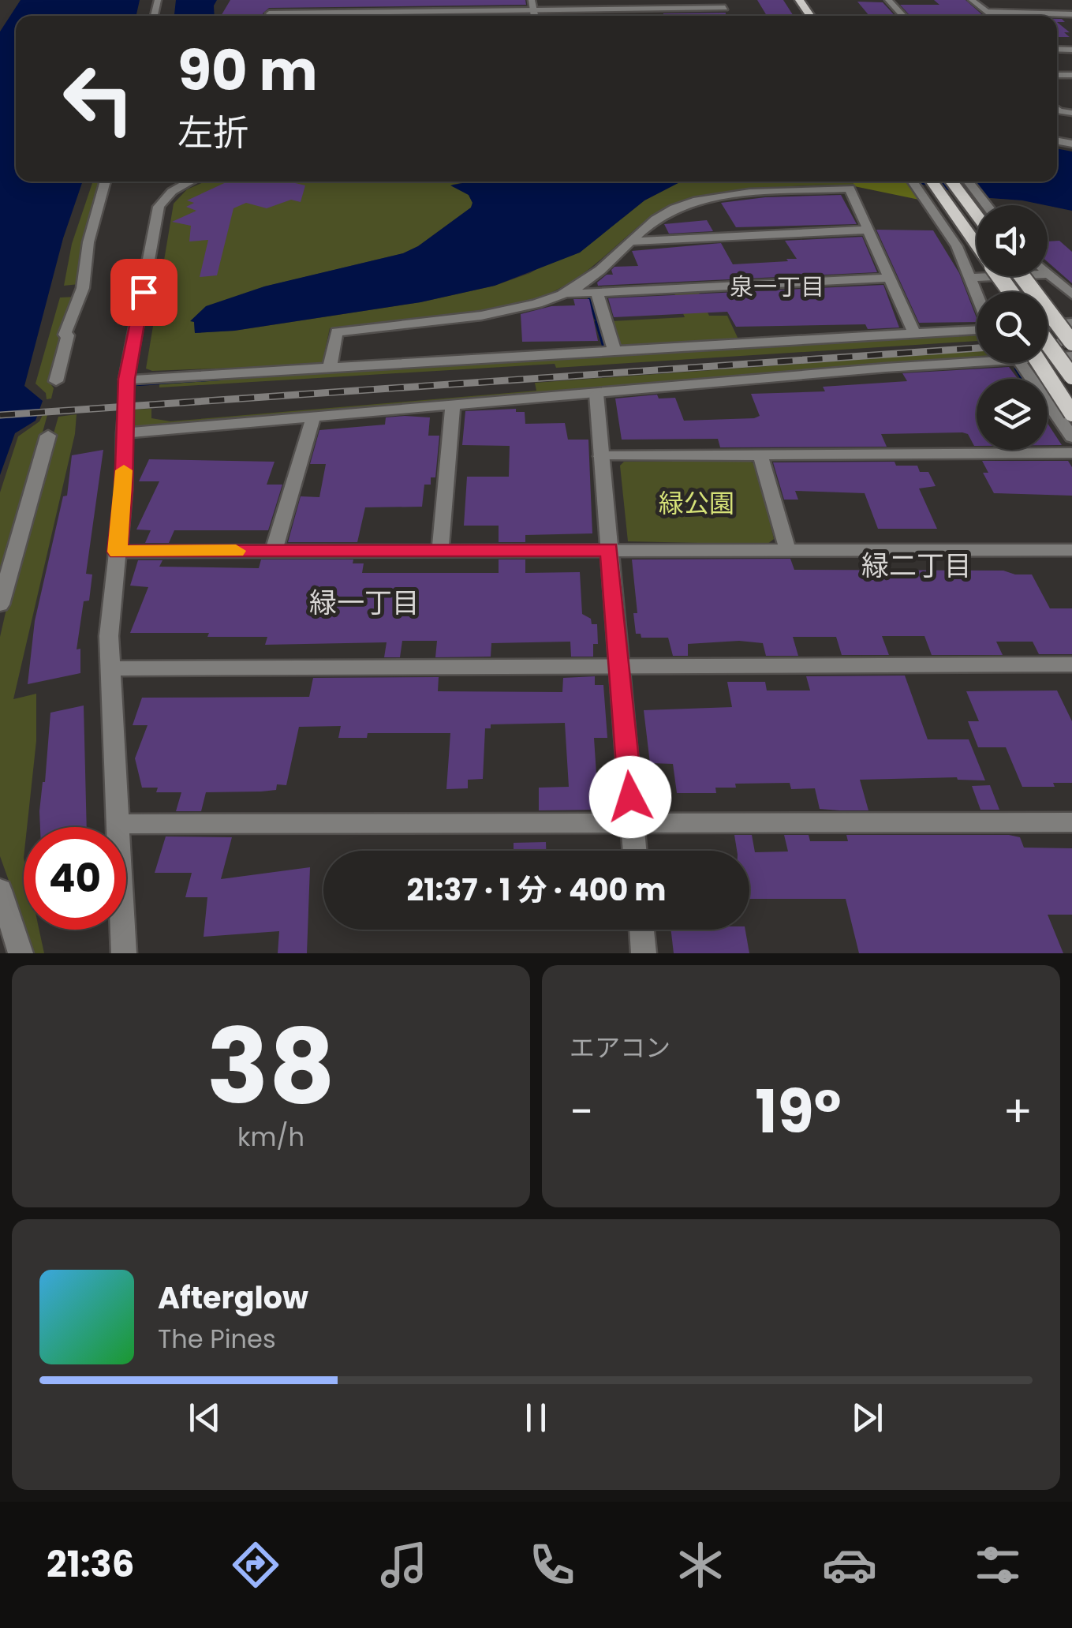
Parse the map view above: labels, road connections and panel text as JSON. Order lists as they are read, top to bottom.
{
  "districts": ["泉一丁目", "緑二丁目", "緑一丁目"],
  "parks": ["緑公園"],
  "page": {
    "turn": ["90 m", "左折"],
    "limit": "40",
    "trip": "21:37 · 1 分 · 400 m",
    "tile": [
      ["38", "km/h"],
      "エアコン"
    ],
    "heat": ["−", "19°", "+"],
    "song": ["Afterglow", "The Pines"],
    "tabs": "21:36"
  }
}
